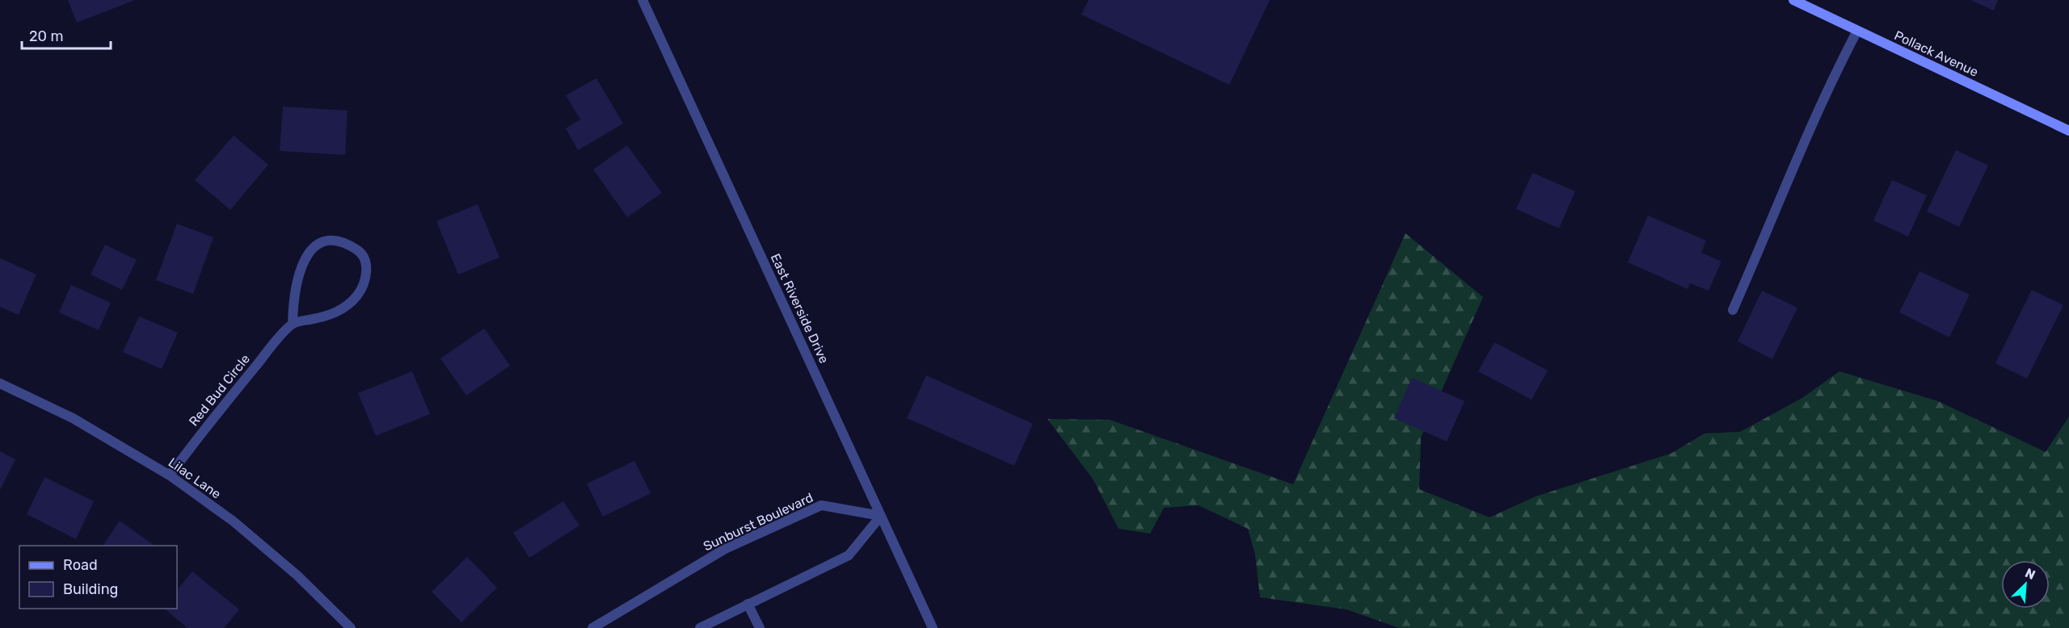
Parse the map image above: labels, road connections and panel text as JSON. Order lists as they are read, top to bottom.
{
  "streets": {
    "street": [
      "Pollack Avenue",
      "East Riverside Drive",
      "Red Bud Circle",
      "Lilac Lane",
      "Sunburst Boulevard"
    ]
  },
  "crossings": [
    ["East Riverside Drive", "Sunburst Boulevard"],
    ["Red Bud Circle", "Lilac Lane"]
  ],
  "legend": ["Road", "Building"],
  "scale_bar": "20 m",
  "north": "top right"
}
